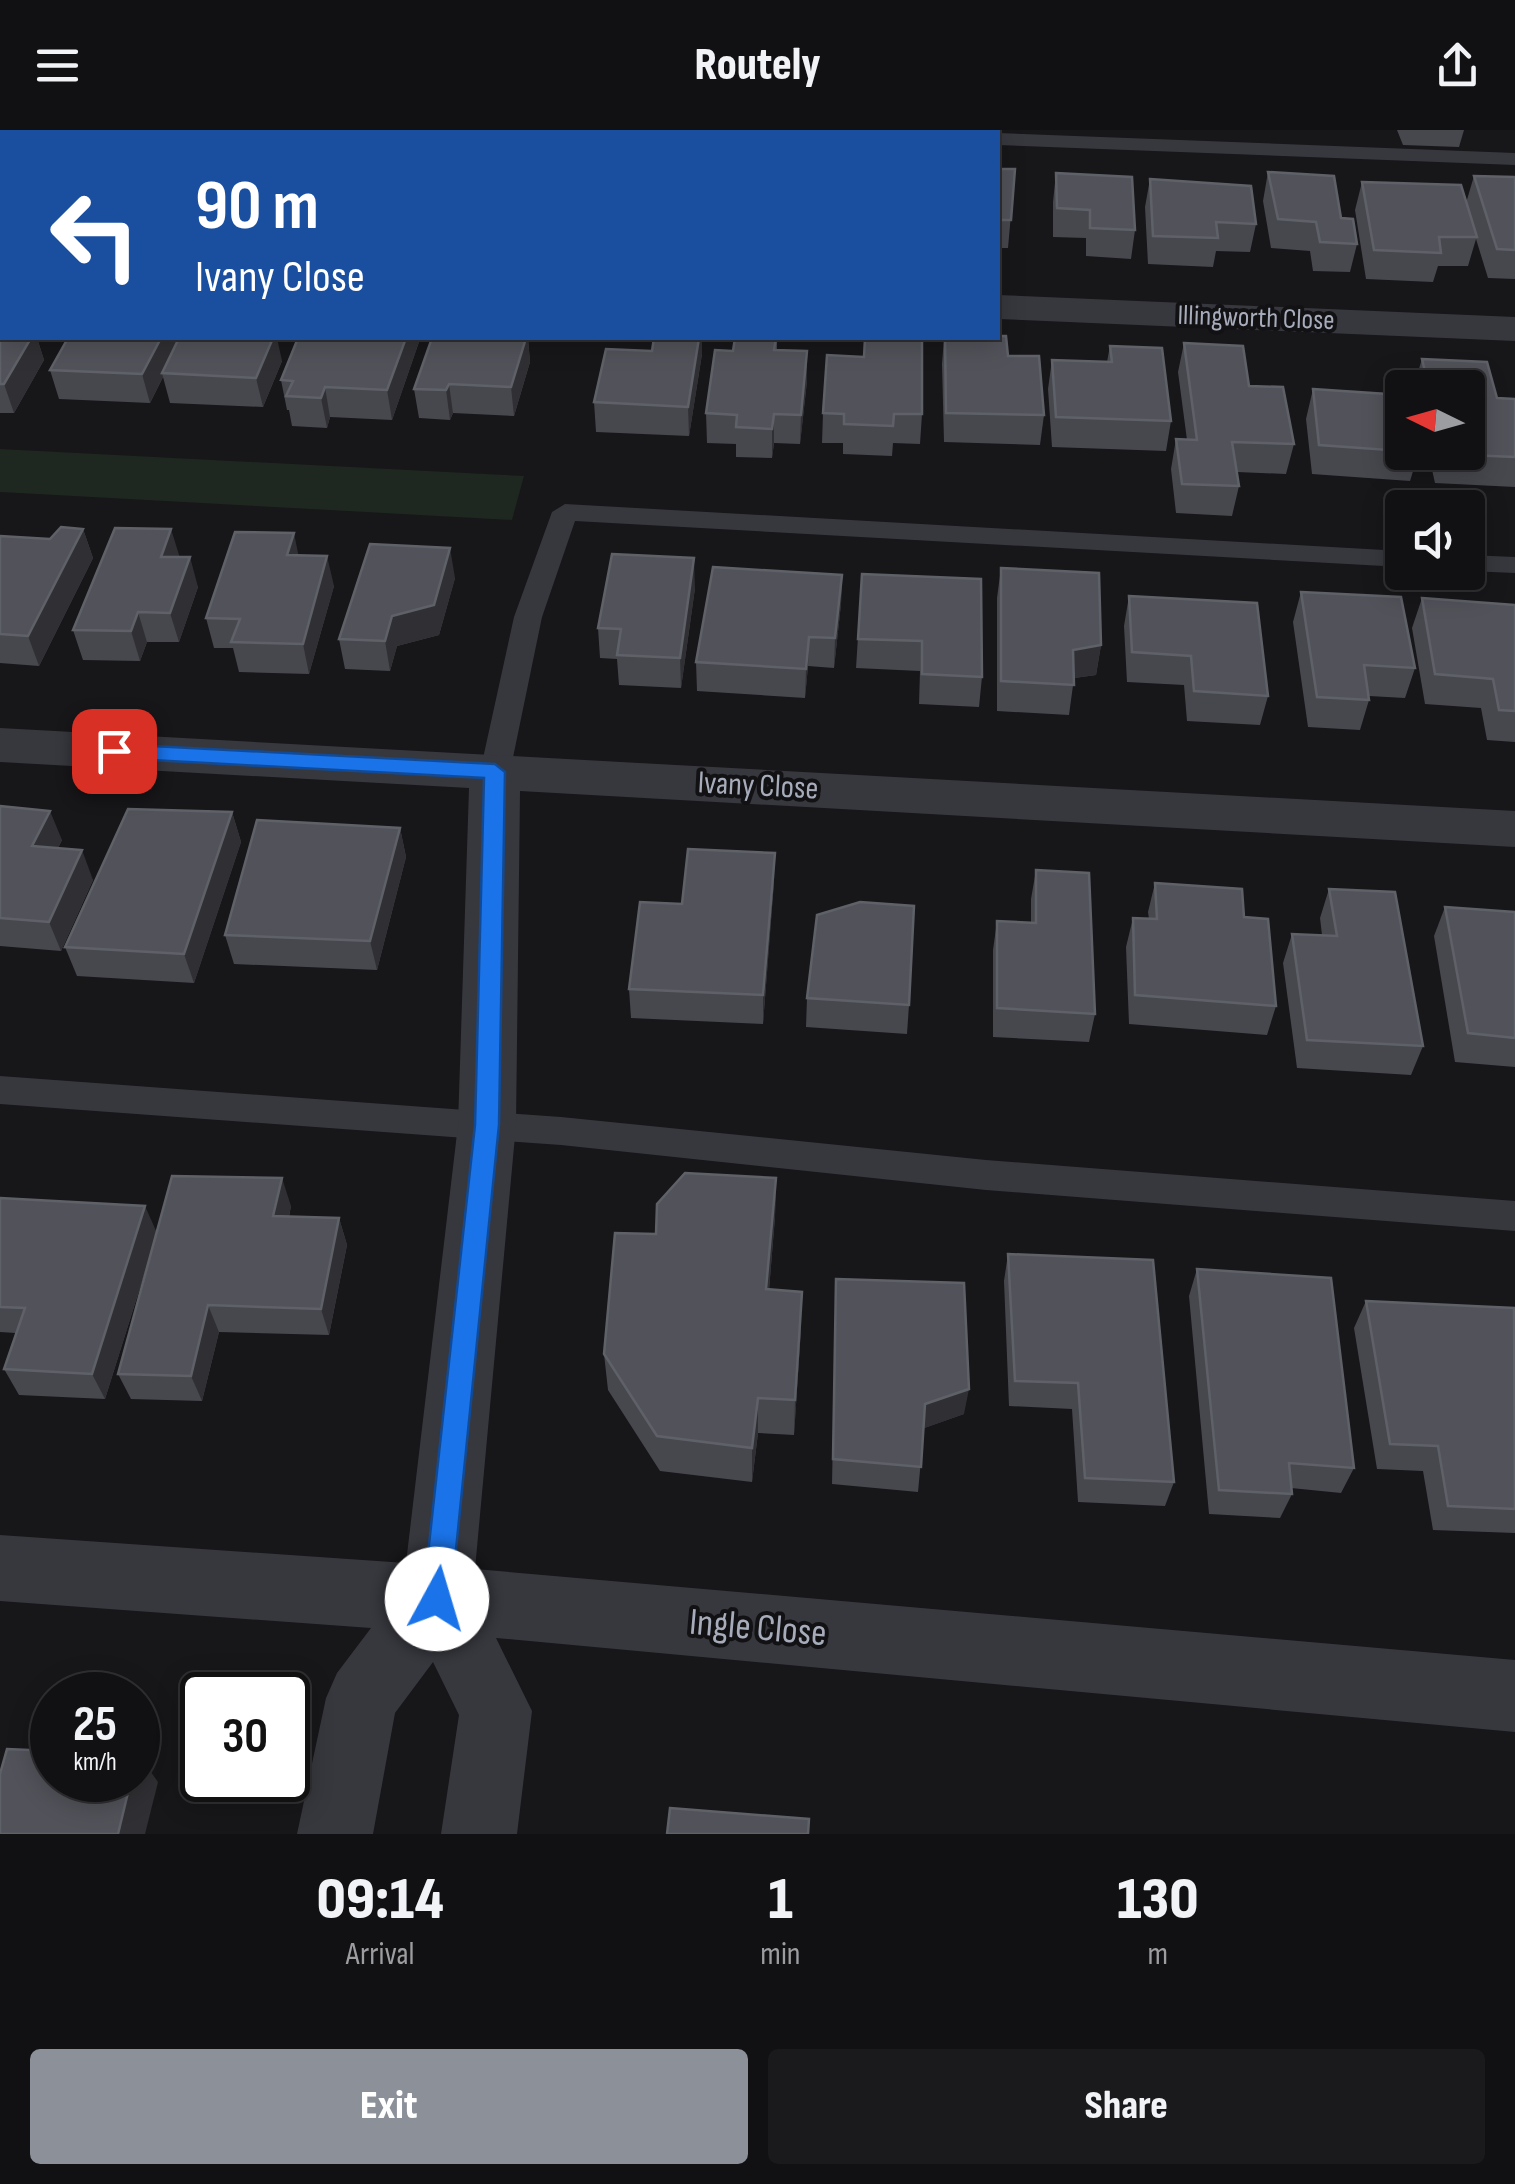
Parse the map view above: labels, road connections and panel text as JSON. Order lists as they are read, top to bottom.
{
  "streets": {
    "street": ["Illingworth Close", "Ivany Close", "Ingle Close"]
  },
  "north": "left",
  "page": {
    "header": "Routely",
    "turn": ["90 m", "Ivany Close"],
    "speed": "25 km/h",
    "limit": "30",
    "eta": [
      "09:14",
      "Arrival",
      "1",
      "min",
      "130",
      "m"
    ],
    "buttons": ["Exit", "Share"]
  }
}
